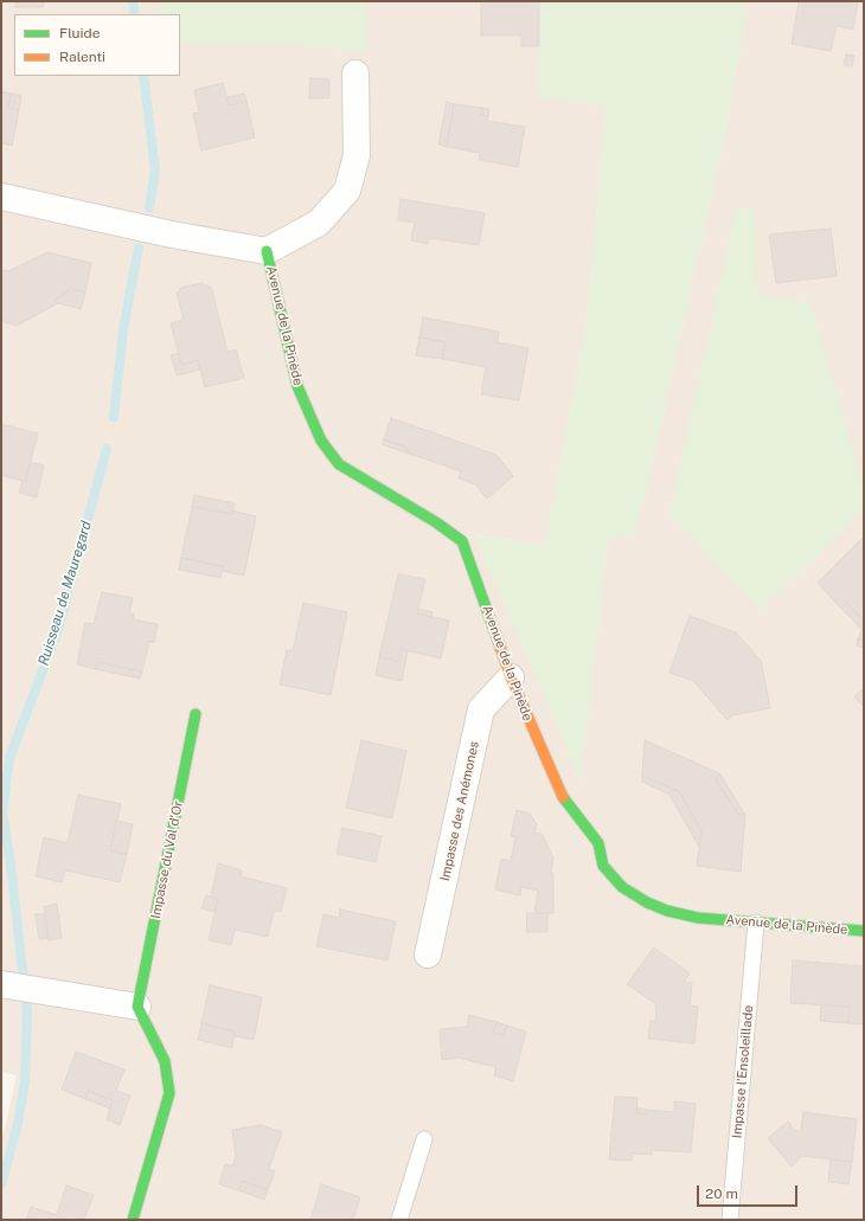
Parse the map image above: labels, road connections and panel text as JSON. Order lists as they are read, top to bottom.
{
  "streets": {
    "street": ["Avenue de la Pinède", "Impasse des Anémones", "Impasse du Val d'Or"],
    "lane": ["Impasse l’Ensoleillade"]
  },
  "crossings": [
    ["Avenue de la Pinède", "Impasse des Anémones"],
    ["Avenue de la Pinède", "Impasse l’Ensoleillade"]
  ],
  "water": ["Ruisseau de Mauregard"],
  "legend": ["Fluide", "Ralenti"],
  "scale_bar": "20 m"
}
